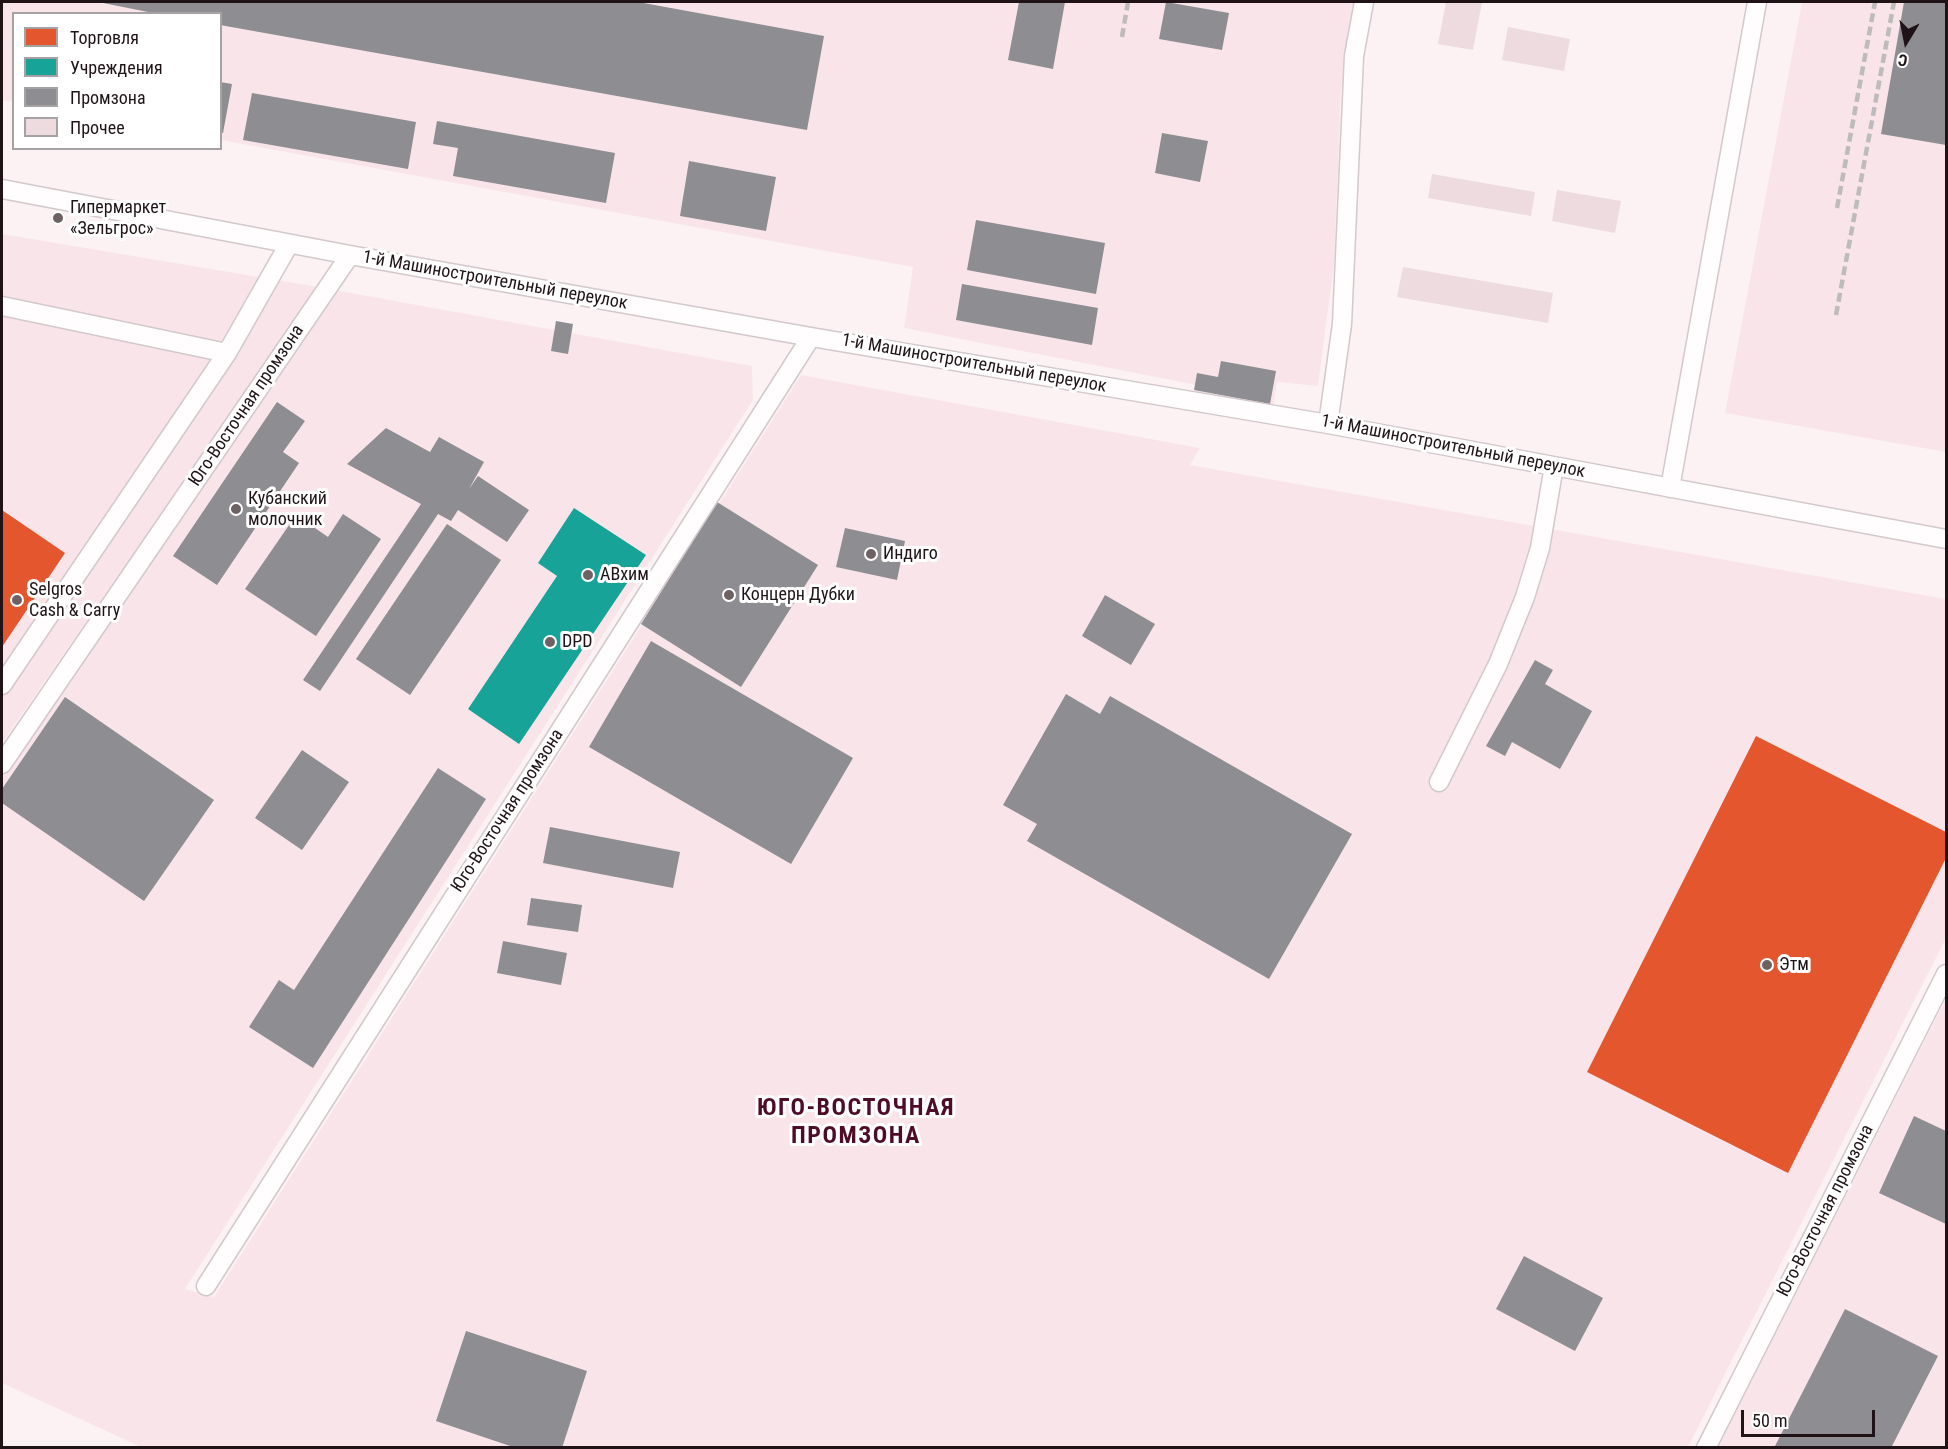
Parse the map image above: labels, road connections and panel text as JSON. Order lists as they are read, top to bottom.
{
  "streets": {
    "street": ["1-й Машиностроительный переулок", "Юго-Восточная промзона"]
  },
  "crossings": [
    ["1-й Машиностроительный переулок", "Юго-Восточная промзона"]
  ],
  "districts": ["ЮГО-ВОСТОЧНАЯ ПРОМЗОНА"],
  "places": [
    "Гипермаркет «Зельгрос»",
    "Кубанский молочник",
    "Индиго",
    "АВхим",
    "Концерн Дубки",
    "Selgros Cash & Carry",
    "DPD",
    "Этм"
  ],
  "legend": [
    "Торговля",
    "Учреждения",
    "Промзона",
    "Прочее"
  ],
  "scale_bar": "50 m",
  "north": "bottom"
}
